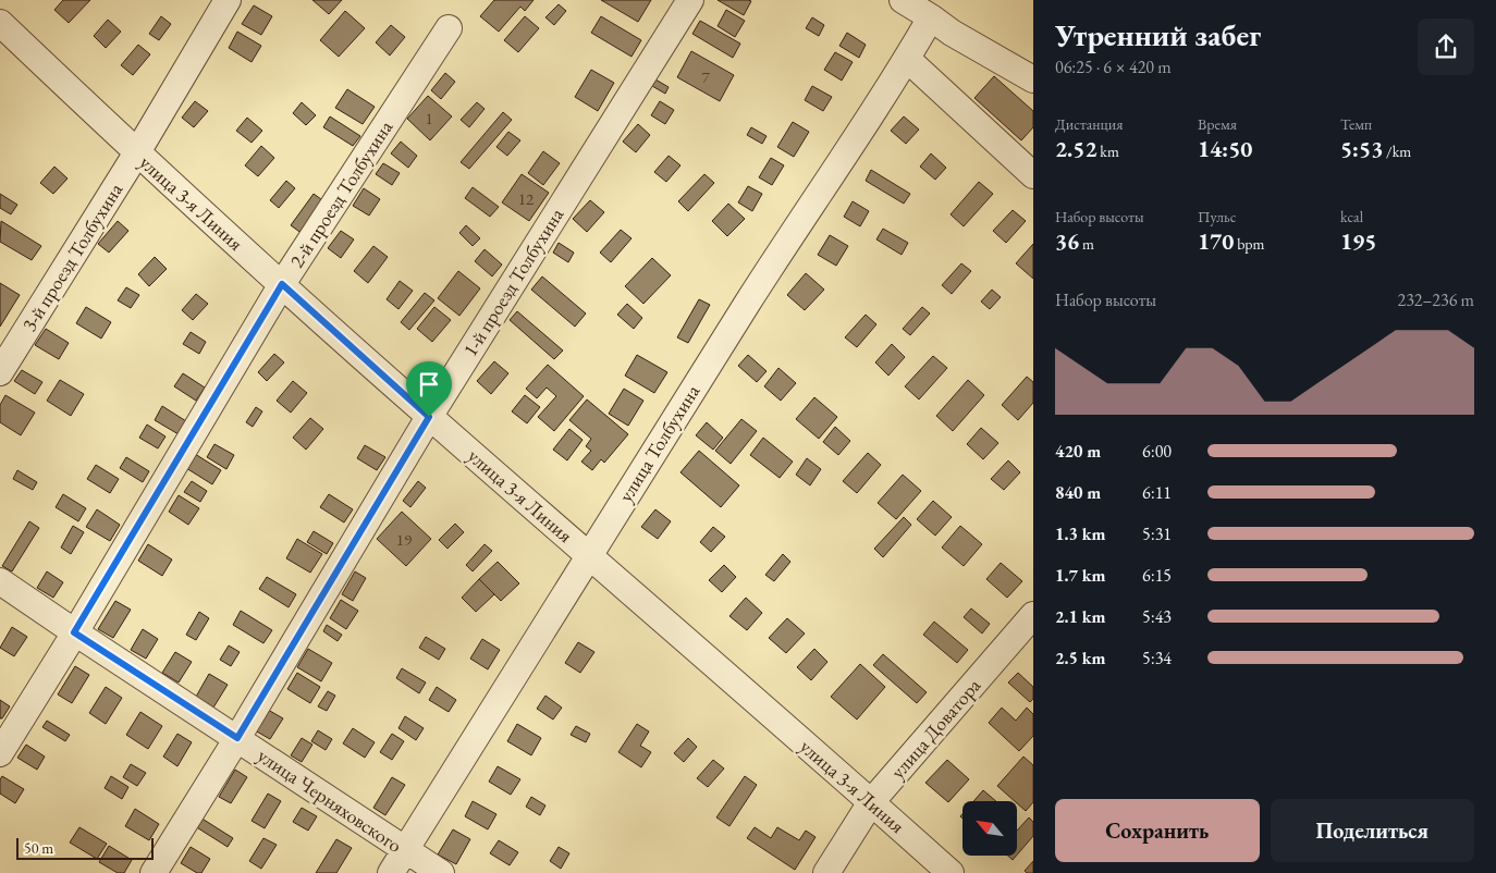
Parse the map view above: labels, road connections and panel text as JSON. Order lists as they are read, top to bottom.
{
  "streets": {
    "street": [
      "2-й проезд Толбухина",
      "улица 3-я Линия",
      "3-й проезд Толбухина",
      "1-й проезд Толбухина",
      "улица Толбухина",
      "улица Доватора",
      "улица Черняховского"
    ]
  },
  "crossings": [
    ["2-й проезд Толбухина", "улица 3-я Линия"],
    ["2-й проезд Толбухина", "улица Черняховского"],
    ["улица 3-я Линия", "3-й проезд Толбухина"],
    ["улица 3-я Линия", "1-й проезд Толбухина"],
    ["улица 3-я Линия", "улица Толбухина"],
    ["улица 3-я Линия", "улица Доватора"],
    ["1-й проезд Толбухина", "улица Черняховского"],
    ["улица Толбухина", "улица Черняховского"]
  ],
  "house_numbers": [
    "7",
    "1",
    "12",
    "19"
  ],
  "scale_bar": "50 m",
  "north": "top left",
  "page": {
    "heading": ["Утренний забег", "06:25 · 6 × 420 m"],
    "stats": [
      ["Дистанция", "2.52 km"],
      ["Время", "14:50"],
      ["Темп", "5:53 /km"],
      ["Набор высоты", "36 m"],
      ["Пульс", "170 bpm"],
      ["kcal", "195"]
    ],
    "chart": ["Набор высоты", "232–236 m"],
    "list": [
      {
        "name": "420 m",
        "note": "6:00"
      },
      {
        "name": "840 m",
        "note": "6:11"
      },
      {
        "name": "1.3 km",
        "note": "5:31"
      },
      {
        "name": "1.7 km",
        "note": "6:15"
      },
      {
        "name": "2.1 km",
        "note": "5:43"
      },
      {
        "name": "2.5 km",
        "note": "5:34"
      }
    ],
    "buttons": ["Сохранить", "Поделиться"],
    "scale": "50 m"
  }
}
